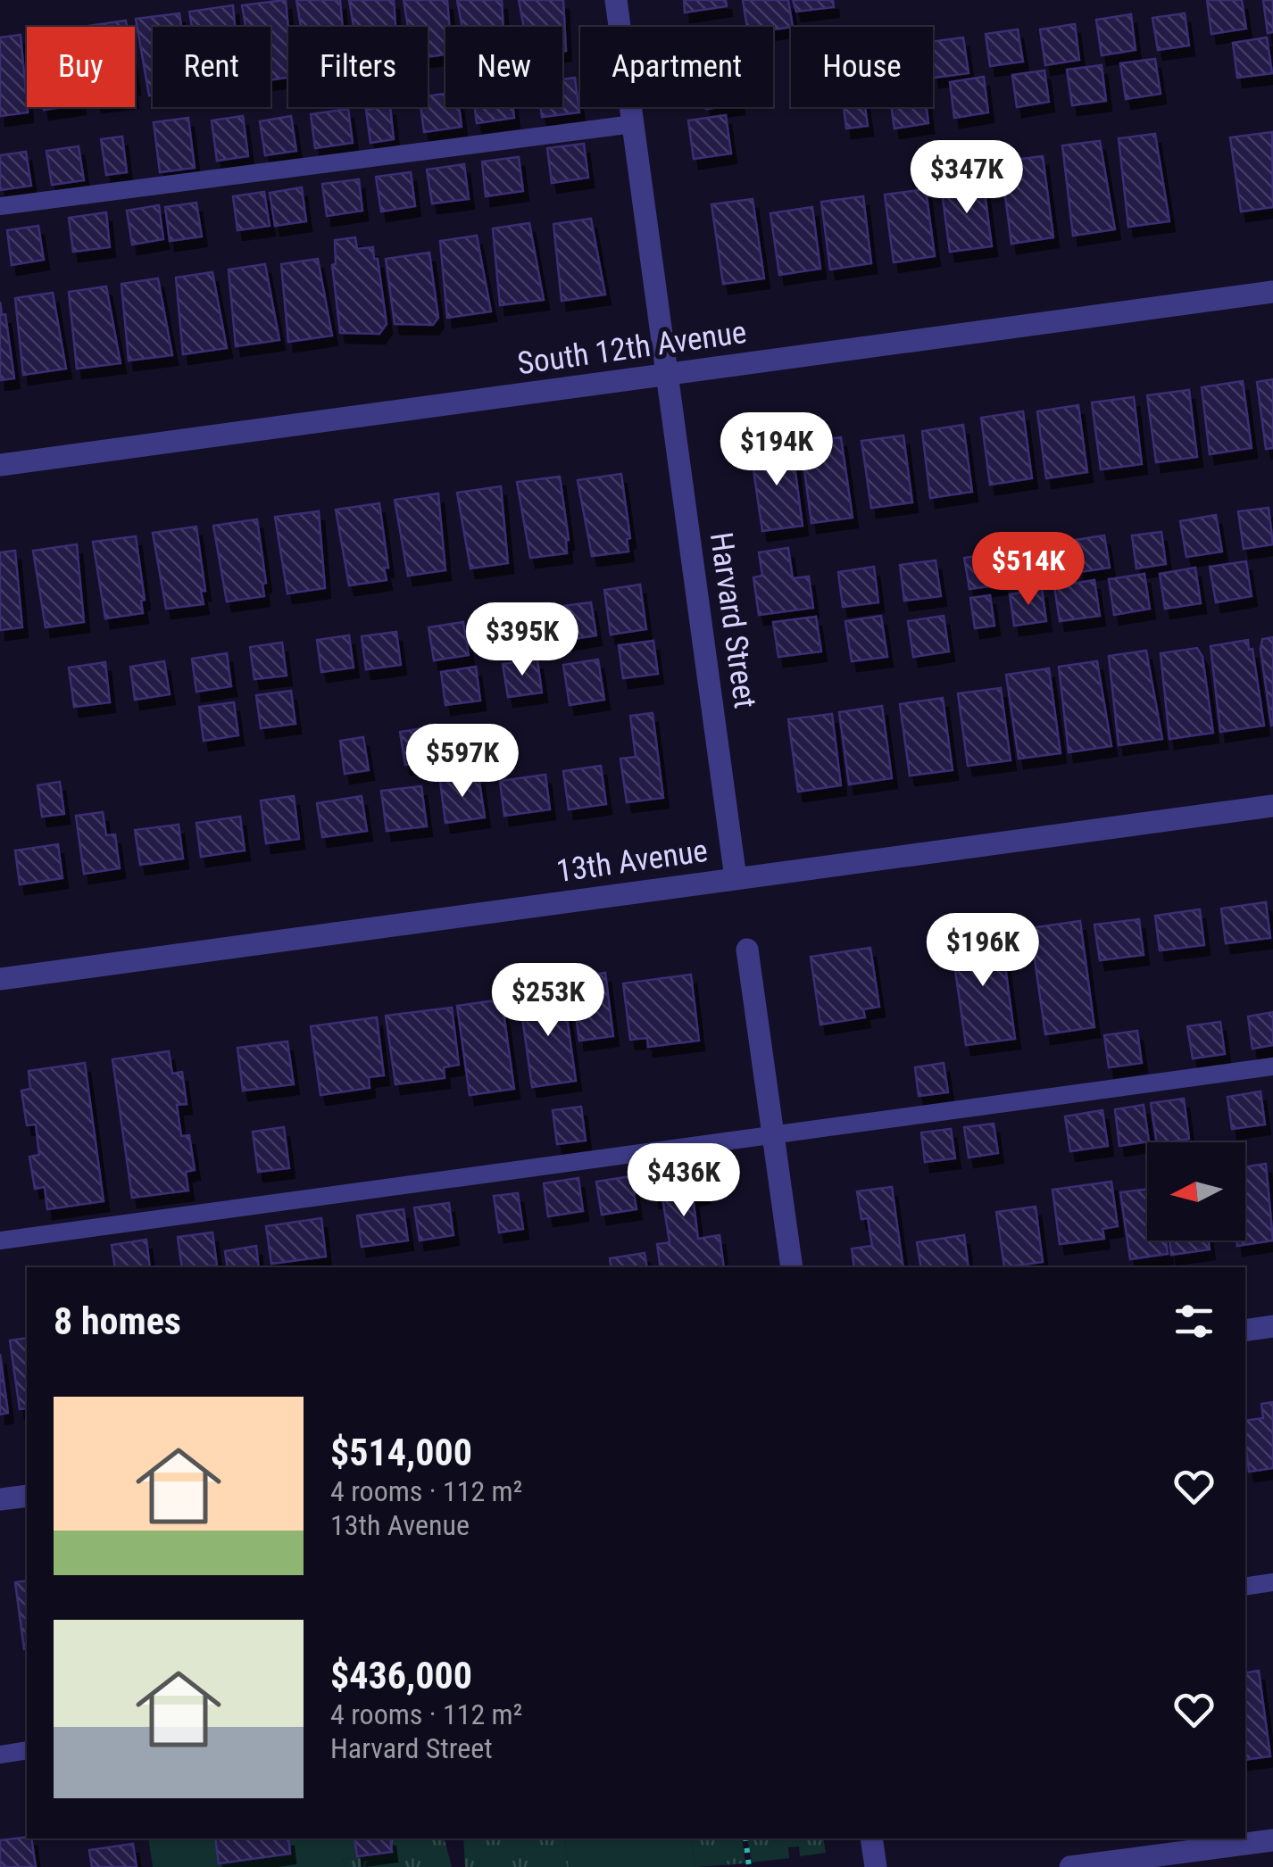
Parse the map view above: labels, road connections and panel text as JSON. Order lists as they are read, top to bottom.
{
  "streets": {
    "street": ["South 12th Avenue", "Harvard Street", "13th Avenue"]
  },
  "crossings": [
    ["South 12th Avenue", "Harvard Street"],
    ["Harvard Street", "13th Avenue"]
  ],
  "north": "left",
  "page": {
    "chip": [
      "Buy",
      "Rent",
      "Filters",
      "New",
      "Apartment",
      "House"
    ],
    "price": [
      "$347K",
      "$194K",
      "$514K",
      "$395K",
      "$597K",
      "$196K",
      "$253K",
      "$436K"
    ],
    "heading": "8 homes",
    "list": [
      {
        "name": "$514,000",
        "note": "4 rooms · 112 m² · 13th Avenue"
      },
      {
        "name": "$436,000",
        "note": "4 rooms · 112 m² · Harvard Street"
      }
    ]
  }
}
